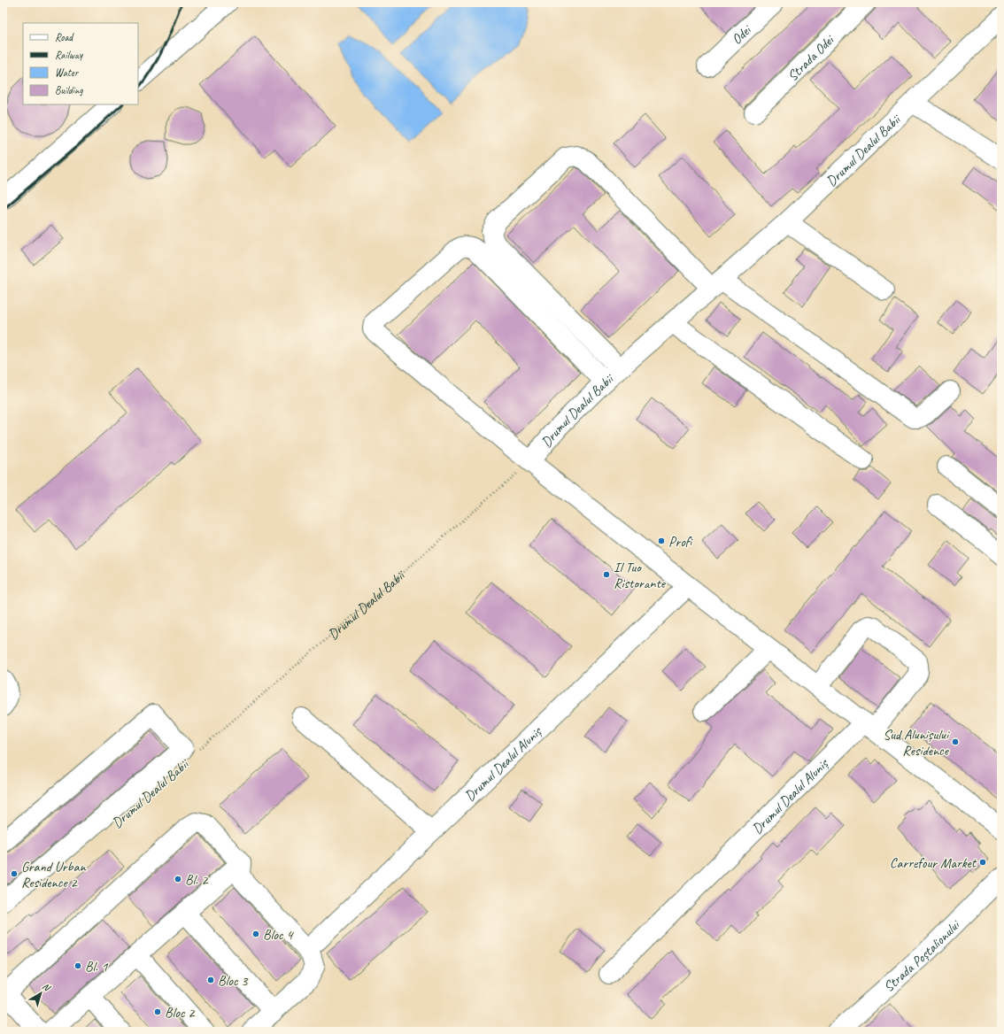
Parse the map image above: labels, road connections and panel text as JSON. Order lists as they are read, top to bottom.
{
  "streets": {
    "street": [
      "Odei",
      "Strada Odei",
      "Drumul Dealul Babii",
      "Drumul Dealul Aluniș",
      "Strada Poștalionului"
    ]
  },
  "places": [
    "Profi",
    "Il Tuo Ristorante",
    "Sud Alunișului Residence",
    "Carrefour Market",
    "Grand Urban Residence 2",
    "Bl. 2",
    "Bloc 4",
    "Bl. 1",
    "Bloc 3",
    "Bloc 2"
  ],
  "legend": [
    "Road",
    "Railway",
    "Water",
    "Building"
  ],
  "north": "top right"
}
